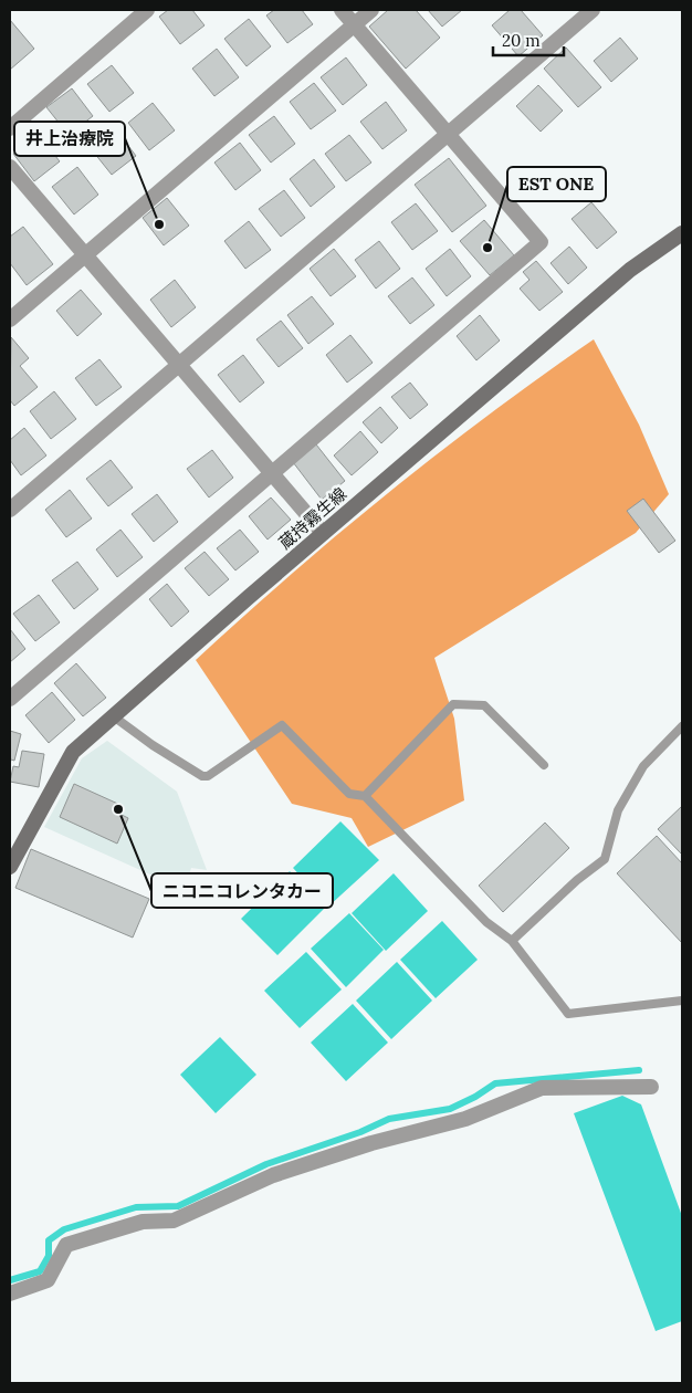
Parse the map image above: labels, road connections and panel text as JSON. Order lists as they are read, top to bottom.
{
  "streets": {
    "main road": ["蔵持霧生線"]
  },
  "places": ["井上治療院", "EST ONE", "ニコニコレンタカー"],
  "scale_bar": "20 m"
}
